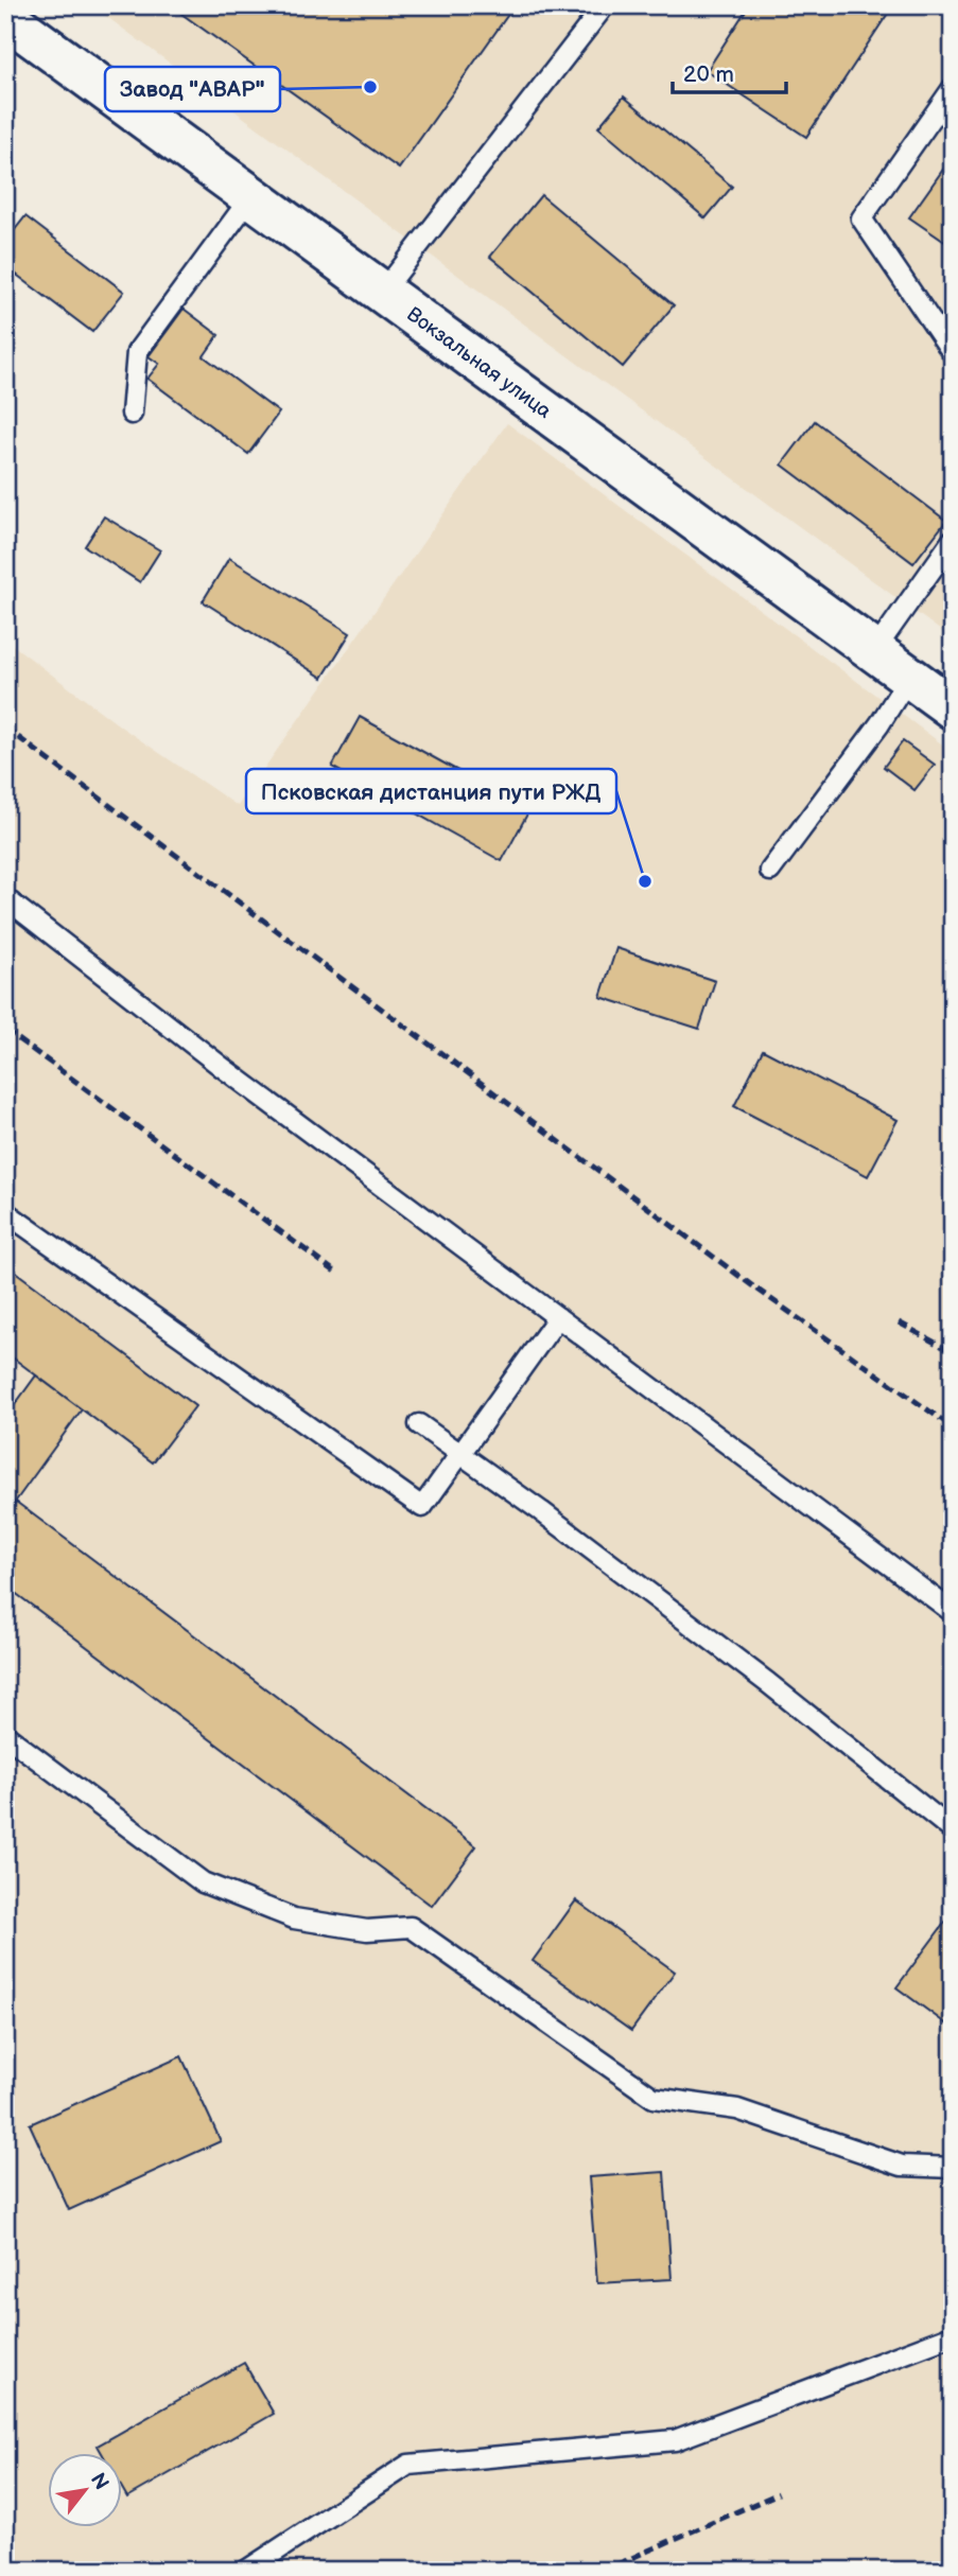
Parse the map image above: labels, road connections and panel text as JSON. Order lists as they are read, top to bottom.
{
  "streets": {
    "main road": ["Вокзальная улица"]
  },
  "places": ["Завод \"АВАР\"", "Псковская дистанция пути РЖД"],
  "scale_bar": "20 m",
  "north": "top right"
}
